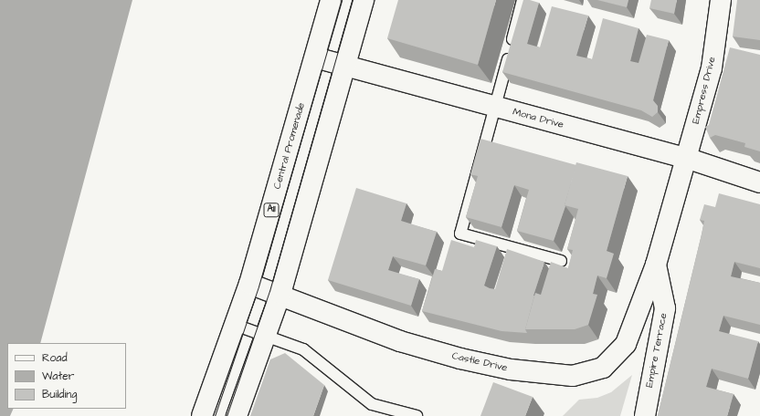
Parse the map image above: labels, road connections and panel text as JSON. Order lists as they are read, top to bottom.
{
  "streets": {
    "street": [
      "Empress Drive",
      "Mona Drive",
      "Central Promenade",
      "A11",
      "Empire Terrace",
      "Castle Drive"
    ]
  },
  "crossings": [
    ["Empress Drive", "Mona Drive"],
    ["Empress Drive", "Empire Terrace"],
    ["Mona Drive", "Central Promenade"],
    ["Mona Drive", "Empire Terrace"],
    ["Central Promenade", "Castle Drive"],
    ["Empire Terrace", "Castle Drive"]
  ],
  "legend": ["Road", "Water", "Building"]
}
